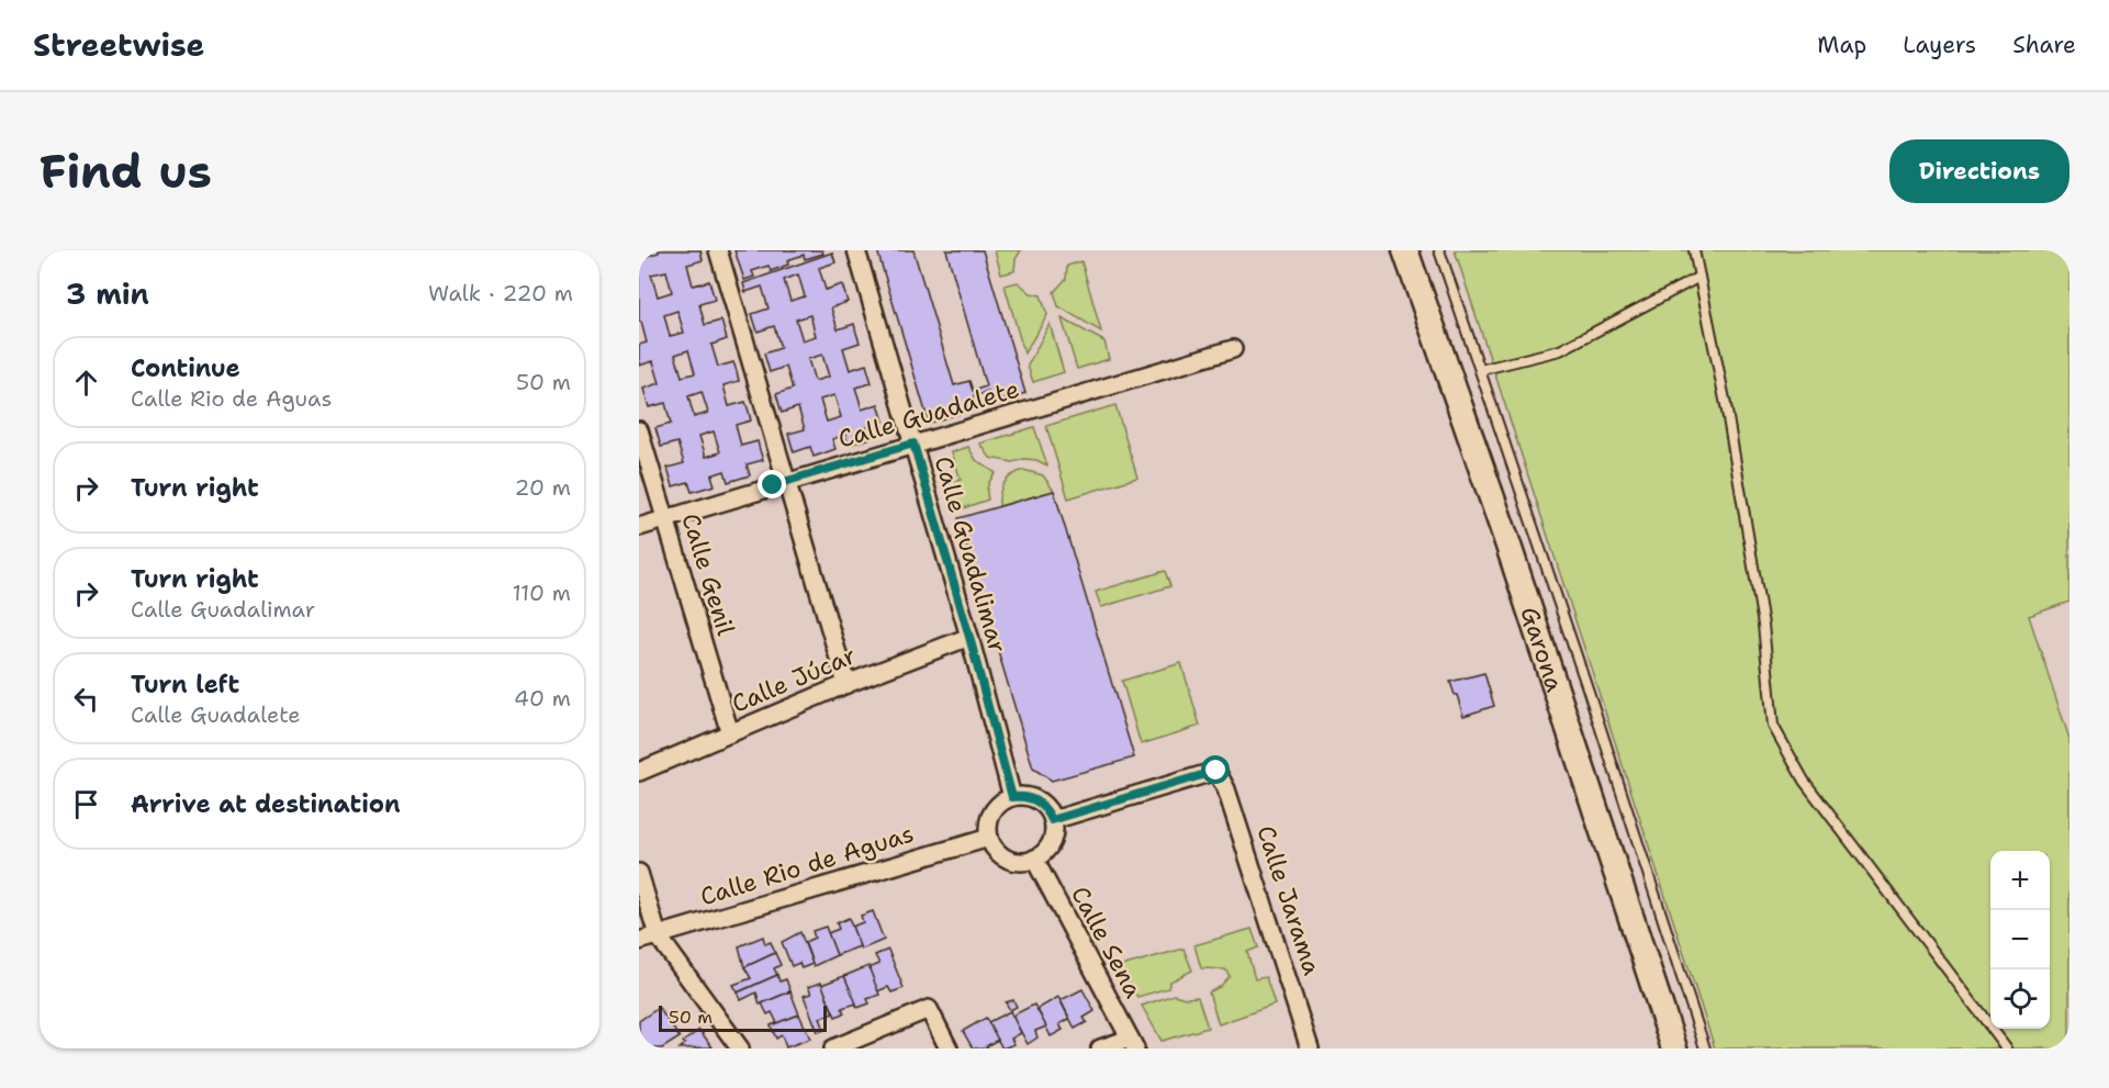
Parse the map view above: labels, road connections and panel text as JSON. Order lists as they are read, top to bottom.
{
  "streets": {
    "main road": ["Garona"],
    "street": [
      "Calle Guadalete",
      "Calle Guadalimar",
      "Calle Genil",
      "Calle Júcar",
      "Calle Rio de Aguas",
      "Calle Jarama",
      "Calle Sena"
    ]
  },
  "crossings": [
    ["Calle Guadalete", "Calle Guadalimar"],
    ["Calle Guadalete", "Calle Genil"],
    ["Calle Guadalimar", "Calle Júcar"],
    ["Calle Guadalimar", "Calle Rio de Aguas"],
    ["Calle Guadalimar", "Calle Jarama"],
    ["Calle Guadalimar", "Calle Sena"],
    ["Calle Genil", "Calle Júcar"],
    ["Calle Rio de Aguas", "Calle Jarama"],
    ["Calle Rio de Aguas", "Calle Sena"],
    ["Calle Jarama", "Calle Sena"]
  ],
  "scale_bar": "50 m",
  "page": {
    "header": "Streetwise",
    "nav": ["Map", "Layers", "Share"],
    "buttons": "Directions",
    "title": "Find us",
    "heading": ["3 min", "Walk · 220 m"],
    "list": [
      ["Continue", "Calle Rio de Aguas", "50 m"],
      ["Turn right", "20 m"],
      ["Turn right", "Calle Guadalimar", "110 m"],
      ["Turn left", "Calle Guadalete", "40 m"],
      "Arrive at destination"
    ],
    "map_buttons": ["+", "−"],
    "scale": "50 m"
  }
}
